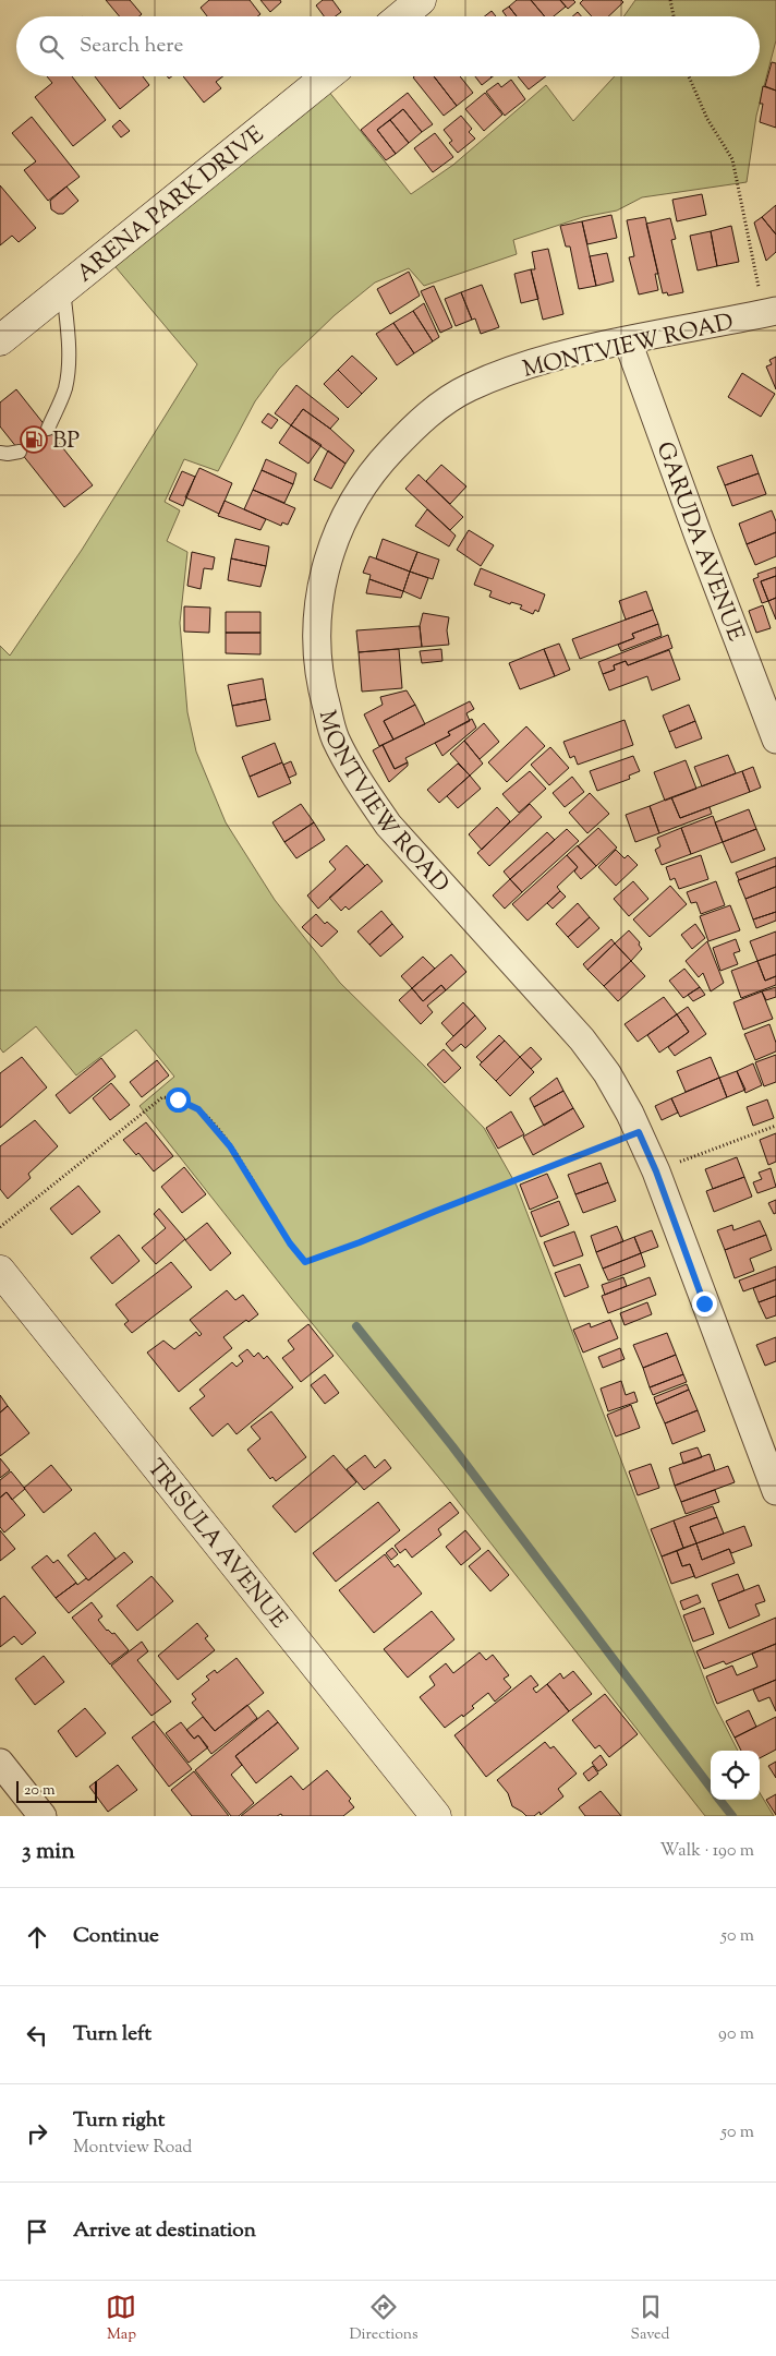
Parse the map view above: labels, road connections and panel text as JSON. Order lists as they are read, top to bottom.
{
  "streets": {
    "street": [
      "ARENA PARK DRIVE",
      "MONTVIEW ROAD",
      "GARUDA AVENUE",
      "TRISULA AVENUE"
    ]
  },
  "crossings": [
    ["MONTVIEW ROAD", "GARUDA AVENUE"]
  ],
  "places": {
    "fuel station": ["BP"]
  },
  "scale_bar": "20 m",
  "page": {
    "search": "Search here",
    "scale": "20 m",
    "heading": ["3 min", "Walk · 190 m"],
    "list": [
      ["Continue", "50 m"],
      ["Turn left", "90 m"],
      ["Turn right", "Montview Road", "50 m"],
      "Arrive at destination"
    ],
    "nav": ["Map", "Directions", "Saved"]
  }
}
